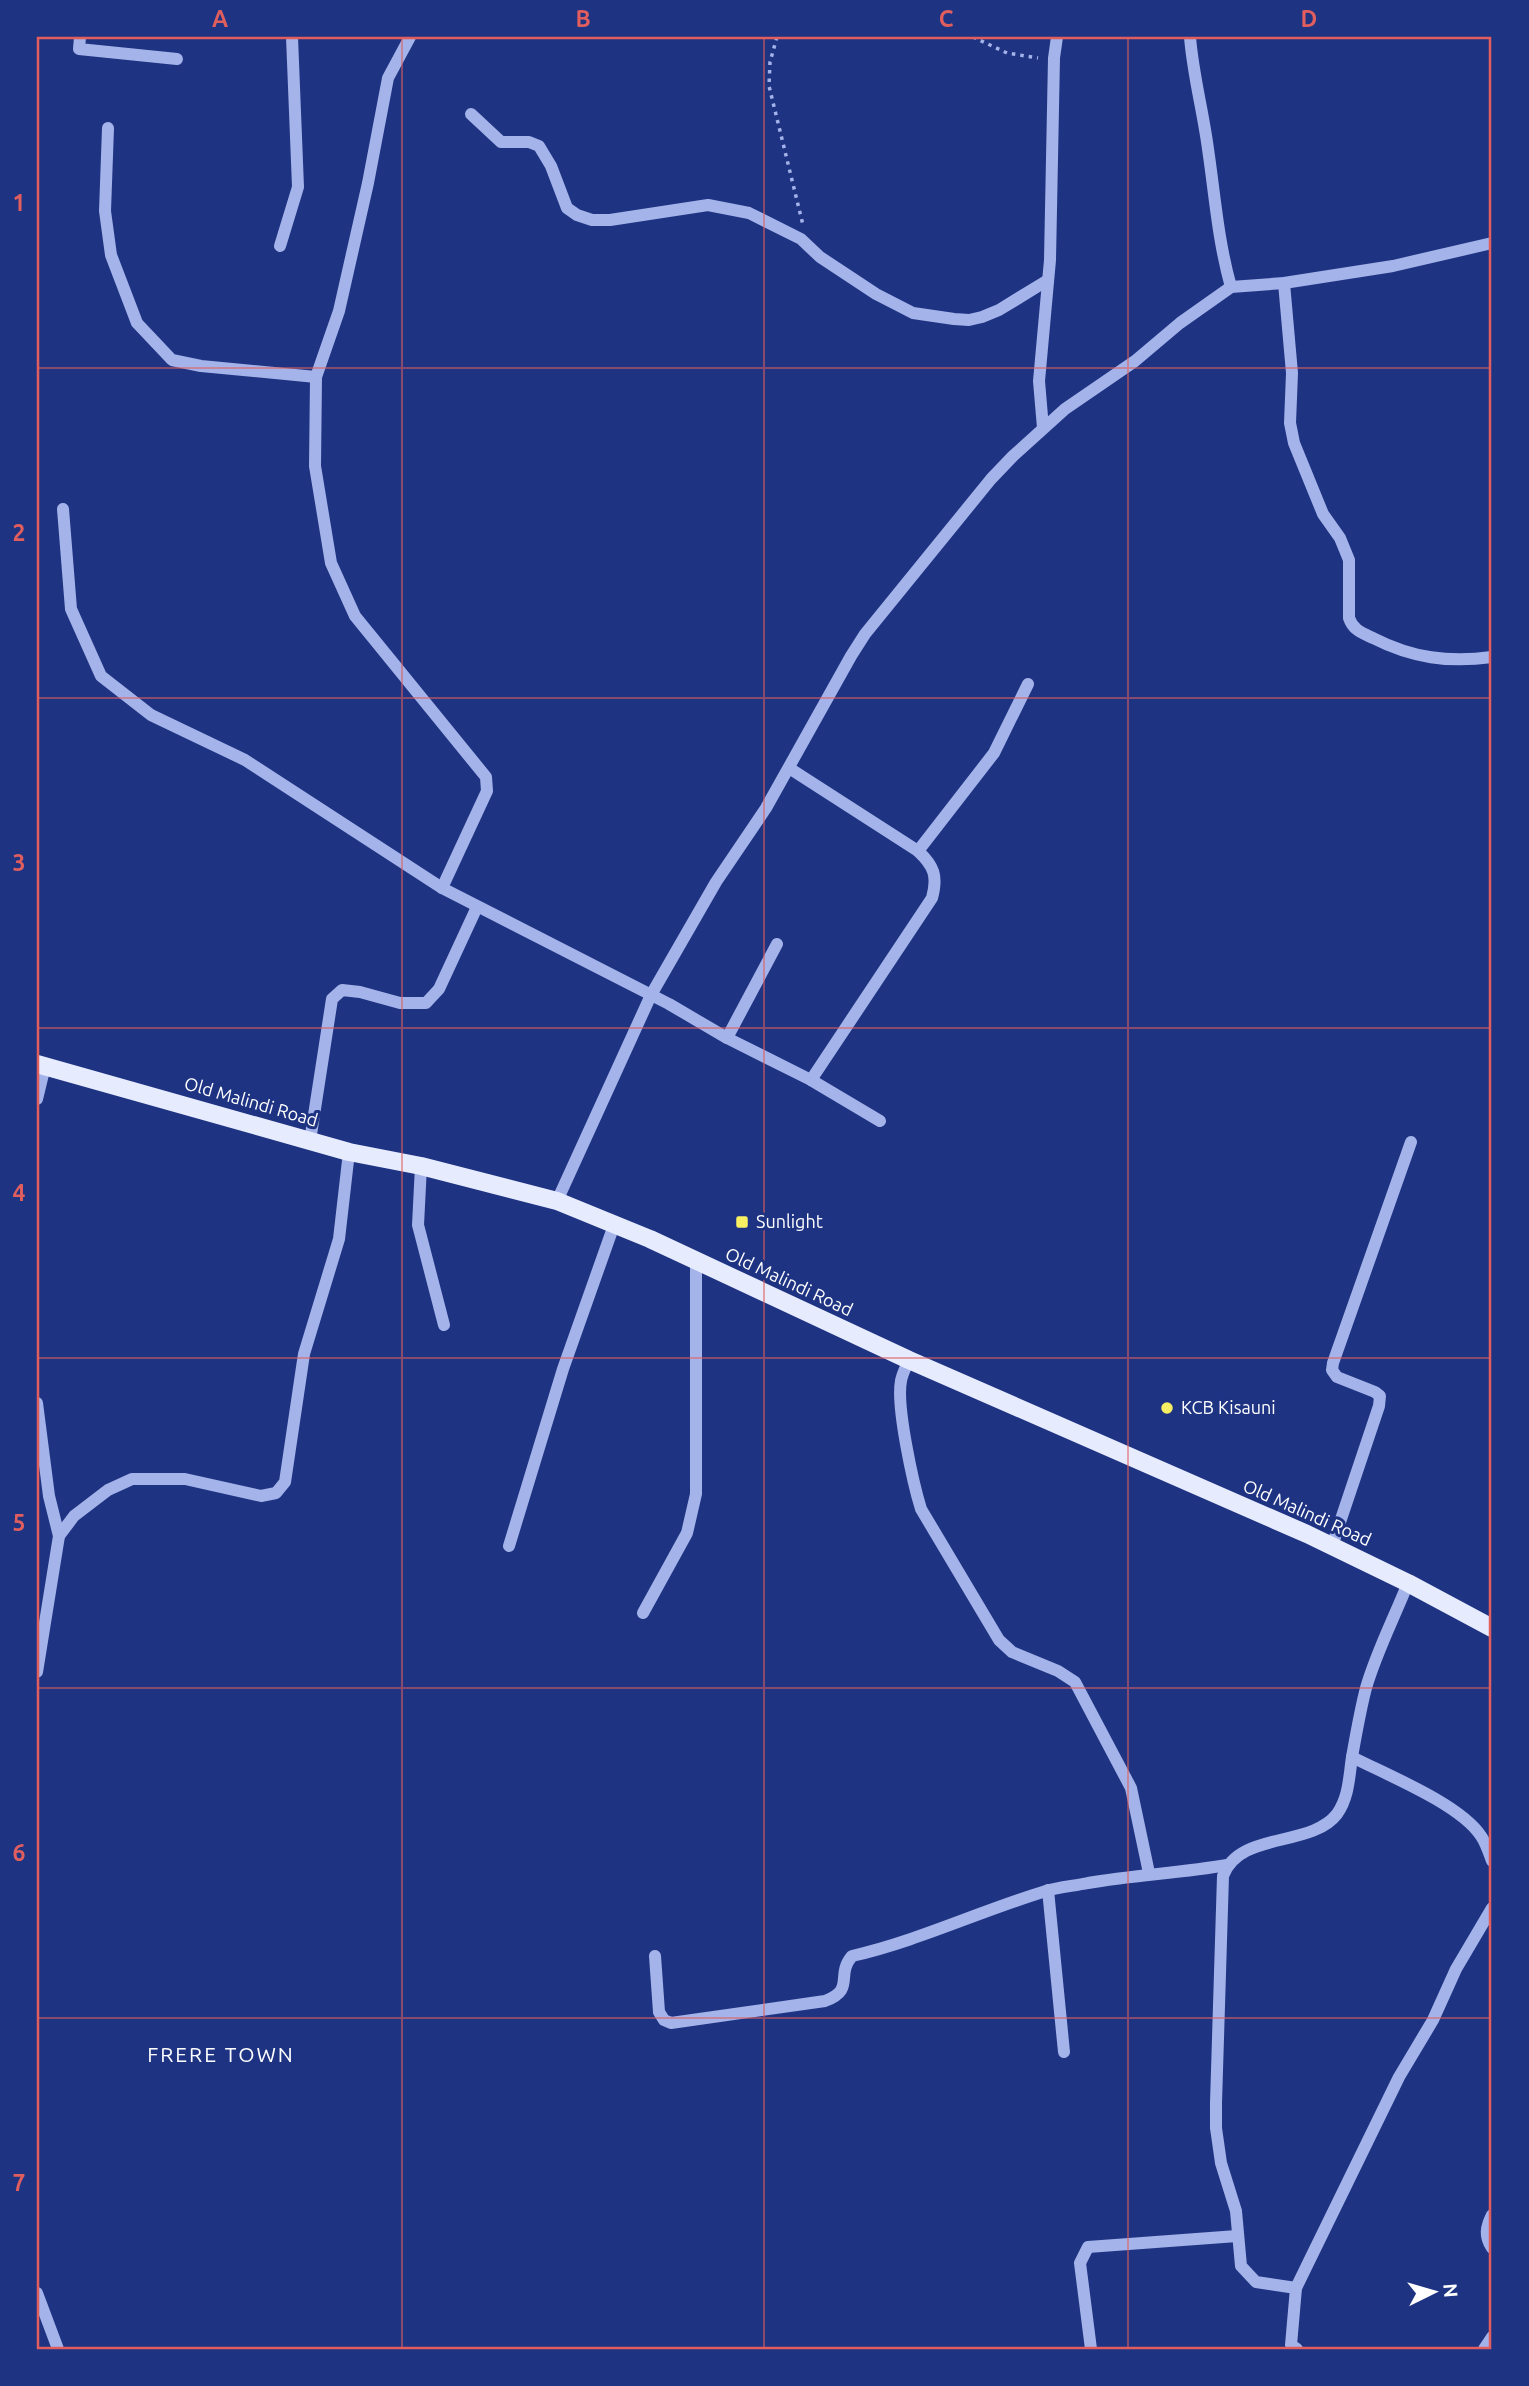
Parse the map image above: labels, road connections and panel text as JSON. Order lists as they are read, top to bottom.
{
  "streets": {
    "main road": ["Old Malindi Road"]
  },
  "districts": ["FRERE TOWN"],
  "places": {
    "transit": ["Sunlight"],
    "other": ["KCB Kisauni"]
  },
  "north": "right",
  "grid": {
    "columns": [
      "A",
      "B",
      "C",
      "D"
    ],
    "rows": [
      "1",
      "2",
      "3",
      "4",
      "5",
      "6",
      "7"
    ]
  }
}
